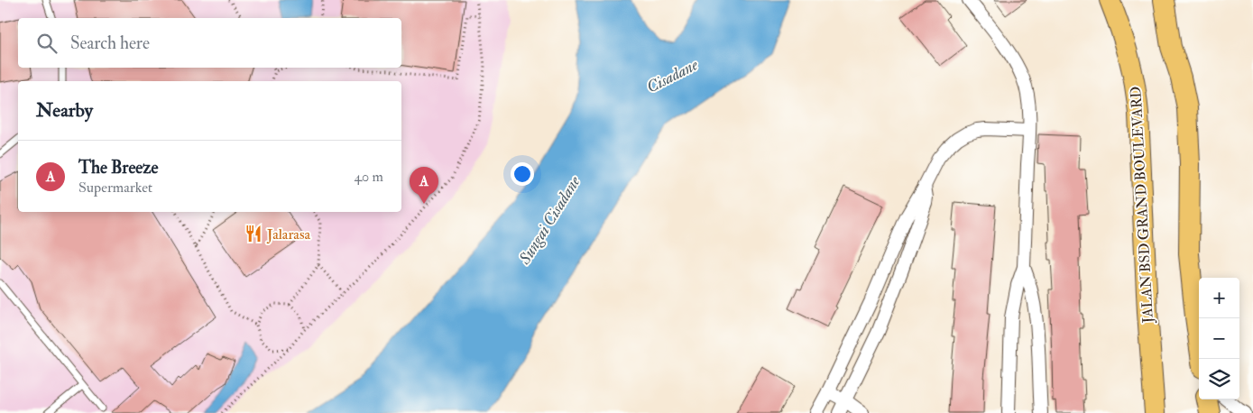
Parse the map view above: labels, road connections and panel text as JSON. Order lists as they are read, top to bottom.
{
  "streets": {
    "main road": ["JALAN BSD GRAND BOULEVARD"]
  },
  "water": ["Cisadane", "Sungai Cisadane"],
  "places": {
    "restaurant": ["Jalarasa"]
  },
  "page": {
    "search": "Search here",
    "heading": "Nearby",
    "list": [
      {
        "mark": "A",
        "name": "The Breeze",
        "note": "Supermarket",
        "value": "40 m"
      }
    ],
    "pins": "A",
    "map_buttons": ["+", "−"]
  }
}
